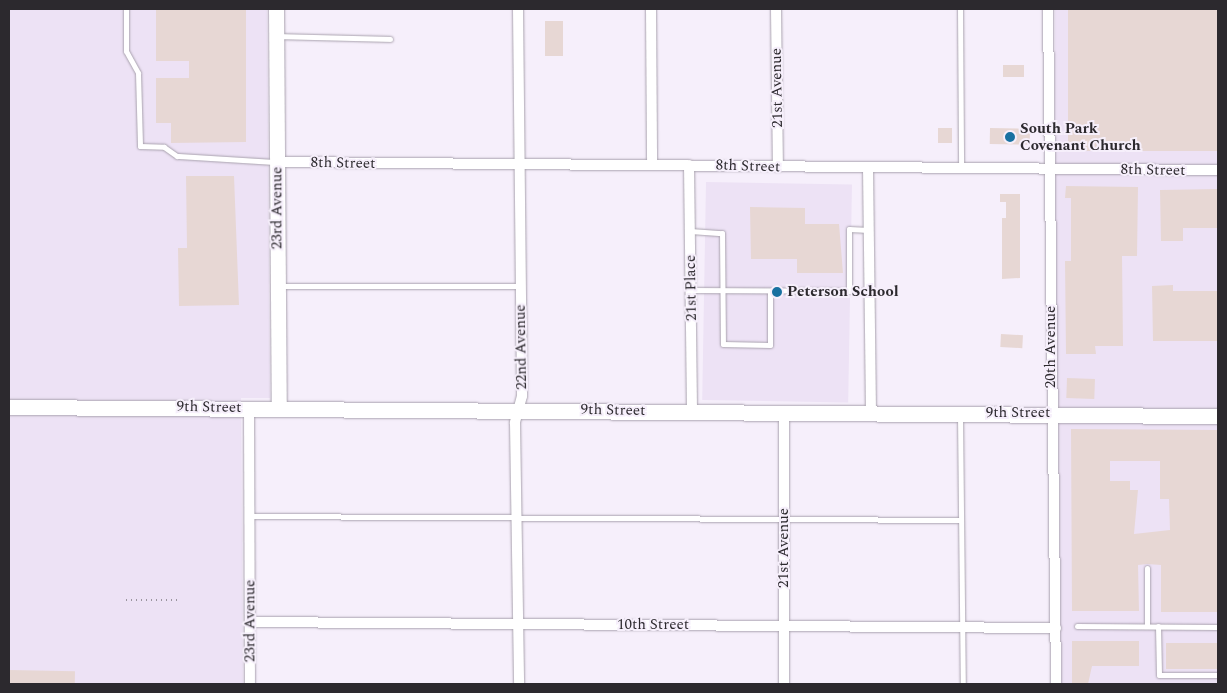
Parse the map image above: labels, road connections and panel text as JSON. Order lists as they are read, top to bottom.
{
  "streets": {
    "street": [
      "21st Avenue",
      "8th Street",
      "23rd Avenue",
      "21st Place",
      "22nd Avenue",
      "20th Avenue",
      "9th Street",
      "10th Street"
    ]
  },
  "crossings": [
    ["21st Avenue", "8th Street"],
    ["21st Avenue", "9th Street"],
    ["21st Avenue", "10th Street"],
    ["8th Street", "23rd Avenue"],
    ["8th Street", "21st Place"],
    ["8th Street", "22nd Avenue"],
    ["8th Street", "20th Avenue"],
    ["23rd Avenue", "9th Street"],
    ["23rd Avenue", "10th Street"],
    ["21st Place", "9th Street"],
    ["22nd Avenue", "9th Street"],
    ["22nd Avenue", "10th Street"],
    ["20th Avenue", "9th Street"],
    ["20th Avenue", "10th Street"]
  ],
  "places": ["South Park Covenant Church", "Peterson School"]
}
